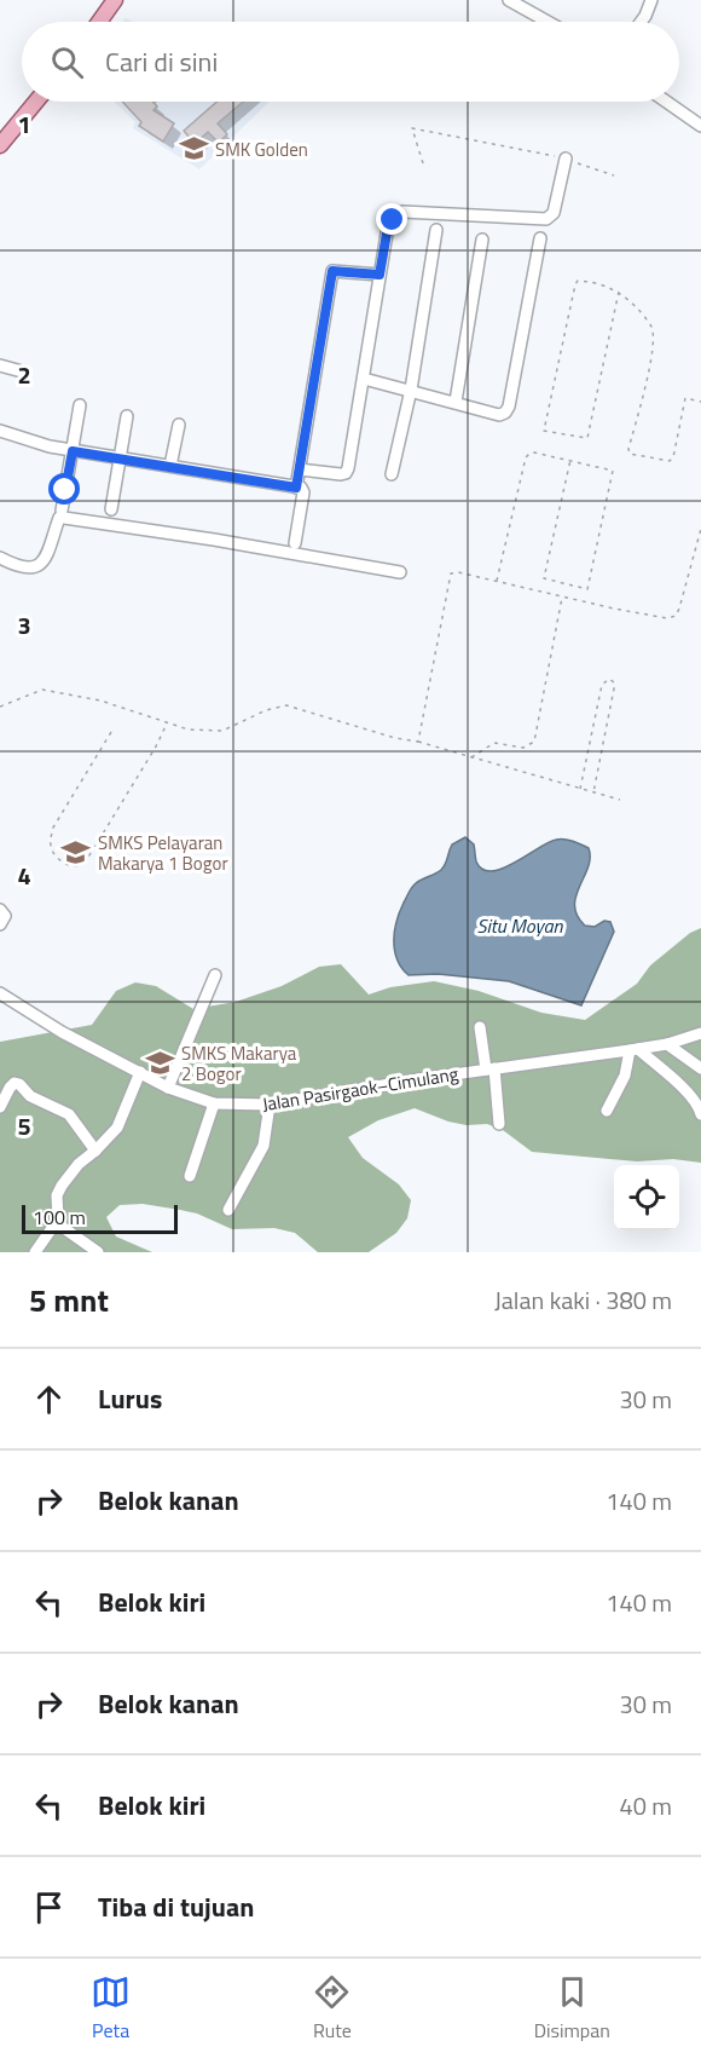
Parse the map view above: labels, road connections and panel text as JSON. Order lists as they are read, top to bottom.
{
  "streets": {
    "street": ["Jalan Pasirgaok–Cimulang"]
  },
  "water": ["Situ Moyan"],
  "places": {
    "school or university": ["SMK Golden", "SMKS Pelayaran Makarya 1 Bogor", "SMKS Makarya 2 Bogor"]
  },
  "scale_bar": "100 m",
  "page": {
    "search": "Cari di sini",
    "scale": "100 m",
    "heading": ["5 mnt", "Jalan kaki · 380 m"],
    "list": [
      ["Lurus", "30 m"],
      ["Belok kanan", "140 m"],
      ["Belok kiri", "140 m"],
      ["Belok kanan", "30 m"],
      ["Belok kiri", "40 m"],
      "Tiba di tujuan"
    ],
    "nav": ["Peta", "Rute", "Disimpan"]
  },
  "grid": {
    "rows": [
      "1",
      "2",
      "3",
      "4",
      "5"
    ]
  }
}
